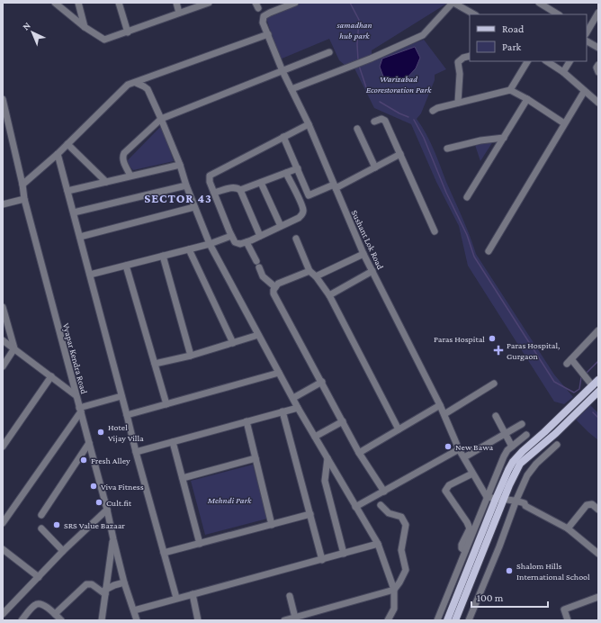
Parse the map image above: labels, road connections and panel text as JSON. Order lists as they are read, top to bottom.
{
  "streets": {
    "street": ["Sushant Lok Road", "Vyapar Kendra Road"]
  },
  "districts": ["SECTOR 43"],
  "parks": ["samadhan hub park", "Warizabad Ecorestoration Park", "Mehndi Park"],
  "places": {
    "other": [
      "Paras Hospital",
      "Hotel Vijay Villa",
      "New Bawa",
      "Fresh Alley",
      "Viva Fitness",
      "Cult.fit",
      "SRS Value Bazaar",
      "Shalom Hills International School"
    ],
    "health": ["Paras Hospital, Gurgaon"]
  },
  "legend": ["Road", "Park"],
  "scale_bar": "100 m",
  "north": "top left"
}
